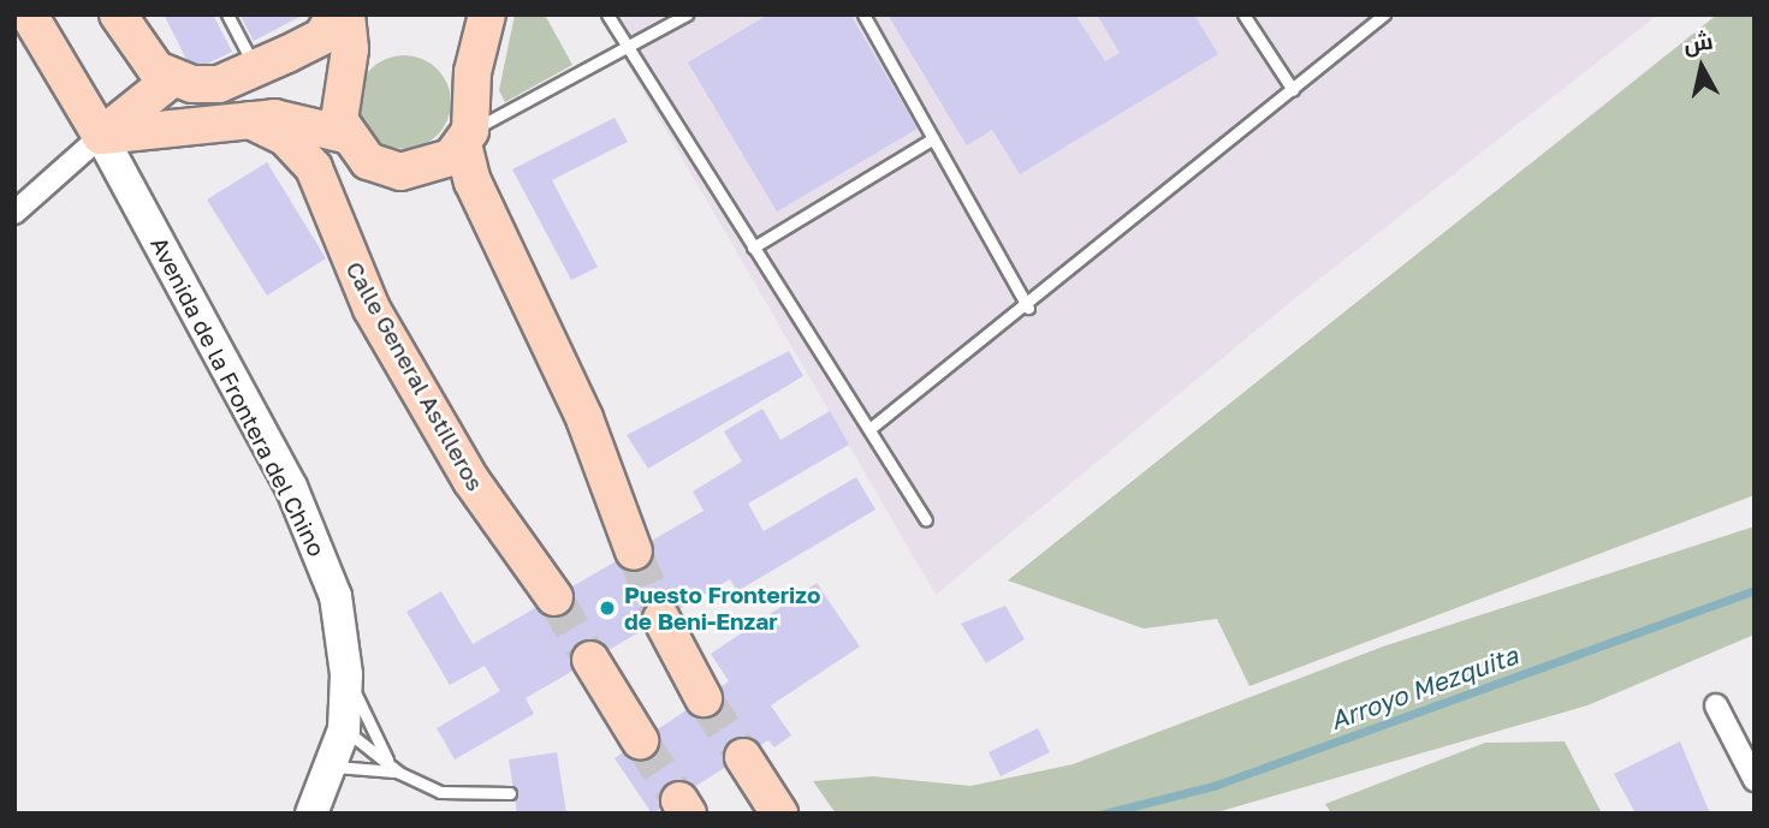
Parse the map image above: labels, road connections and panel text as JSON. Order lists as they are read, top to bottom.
{
  "streets": {
    "main road": ["Calle General Astilleros", "Avenida de la Frontera del Chino"]
  },
  "water": ["Arroyo Mezquita"],
  "places": ["Puesto Fronterizo de Beni-Enzar"],
  "north": "top"
}
